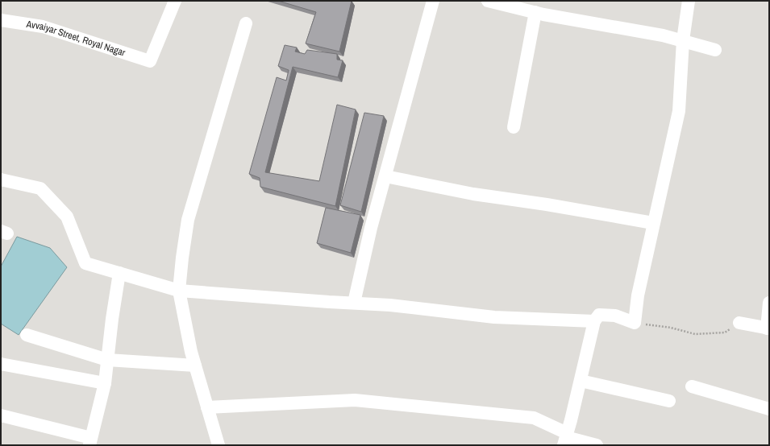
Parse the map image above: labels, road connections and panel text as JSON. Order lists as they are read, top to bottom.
{
  "streets": {
    "street": ["Avvaiyar Street, Royal Nagar"]
  }
}
